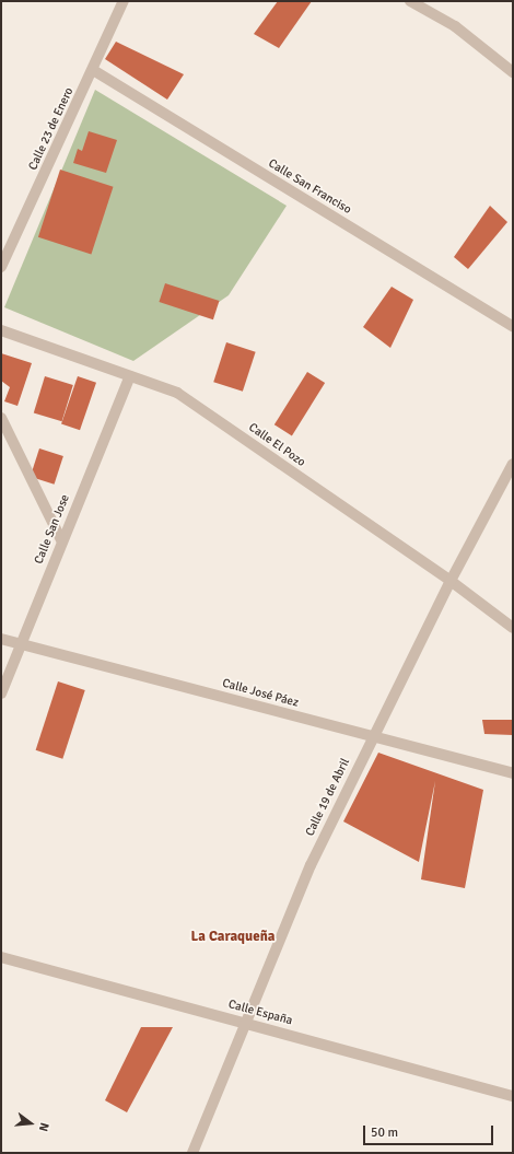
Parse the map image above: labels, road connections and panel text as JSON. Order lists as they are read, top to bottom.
{
  "streets": {
    "street": [
      "Calle 23 de Enero",
      "Calle San Franciso",
      "Calle El Pozo",
      "Calle San Jose",
      "Calle José Páez",
      "Calle 19 de Abril",
      "Calle España"
    ]
  },
  "crossings": [
    ["Calle 23 de Enero", "Calle San Franciso"],
    ["Calle El Pozo", "Calle San Jose"],
    ["Calle El Pozo", "Calle 19 de Abril"],
    ["Calle San Jose", "Calle José Páez"],
    ["Calle José Páez", "Calle 19 de Abril"],
    ["Calle 19 de Abril", "Calle España"]
  ],
  "districts": ["La Caraqueña"],
  "scale_bar": "50 m",
  "north": "right"
}
